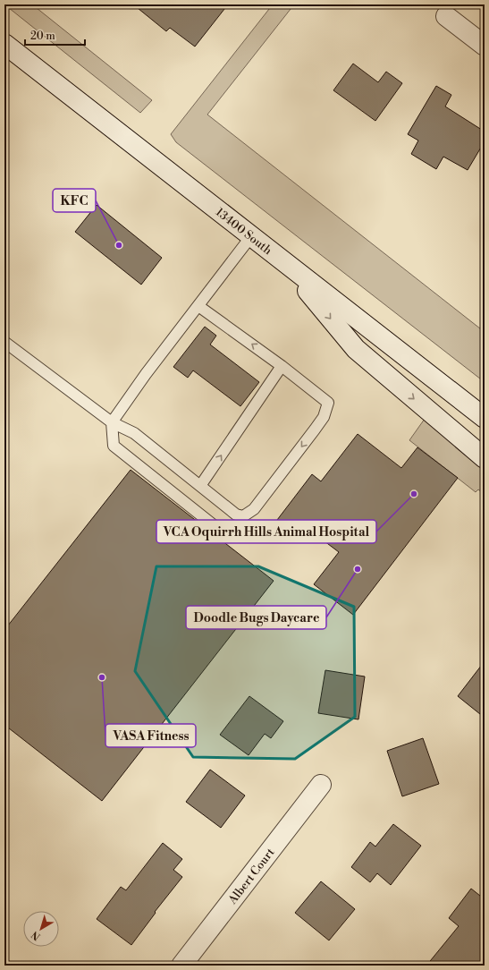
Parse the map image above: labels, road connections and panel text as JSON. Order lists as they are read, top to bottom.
{
  "streets": {
    "main road": ["13400 South", "Albert Court"]
  },
  "places": [
    "KFC",
    "VCA Oquirrh Hills Animal Hospital",
    "Doodle Bugs Daycare",
    "VASA Fitness"
  ],
  "scale_bar": "20 m",
  "north": "bottom left"
}
